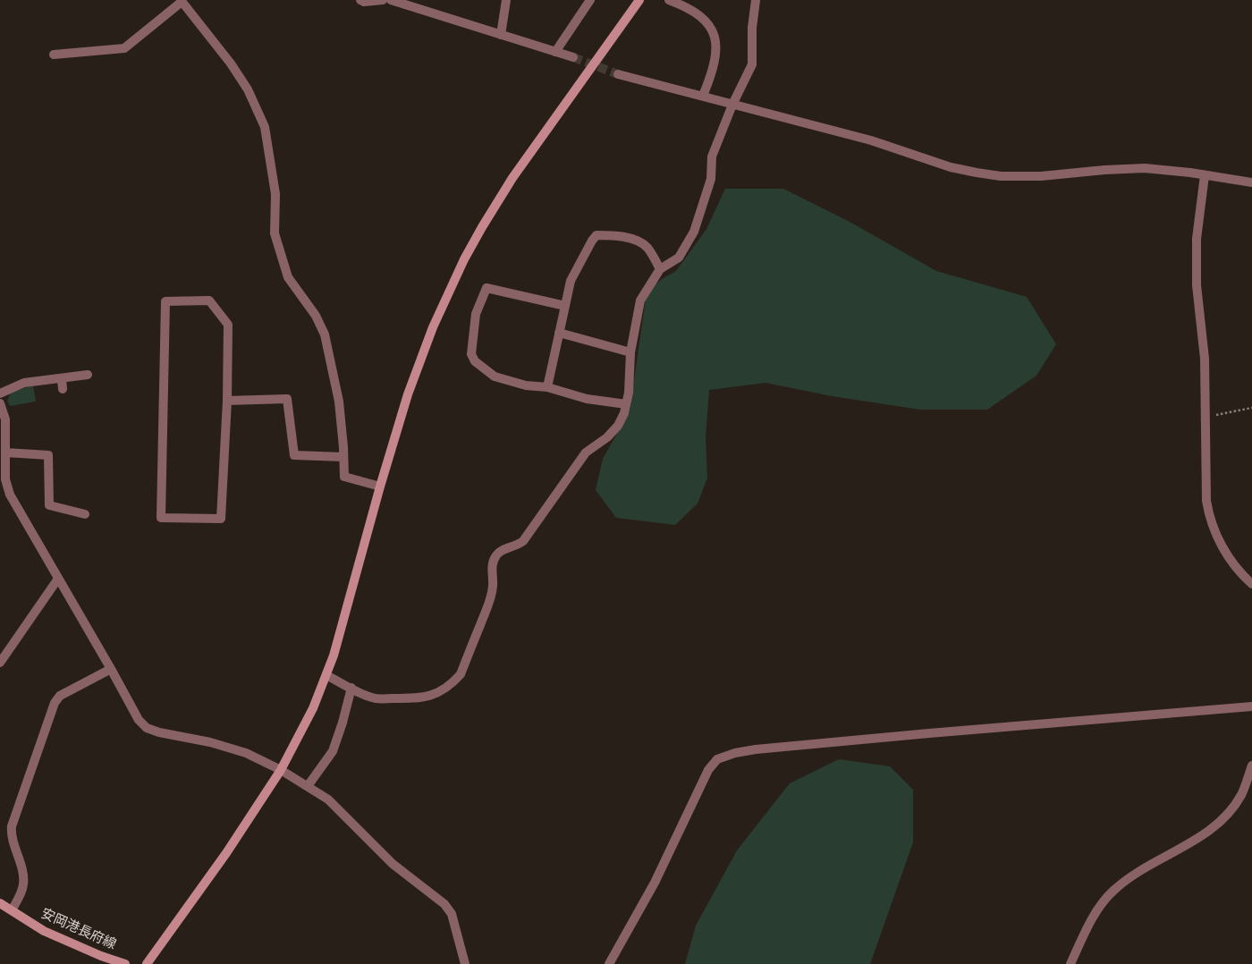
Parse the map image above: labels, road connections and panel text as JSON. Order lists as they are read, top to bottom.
{
  "streets": {
    "street": ["安岡港長府線"]
  }
}
